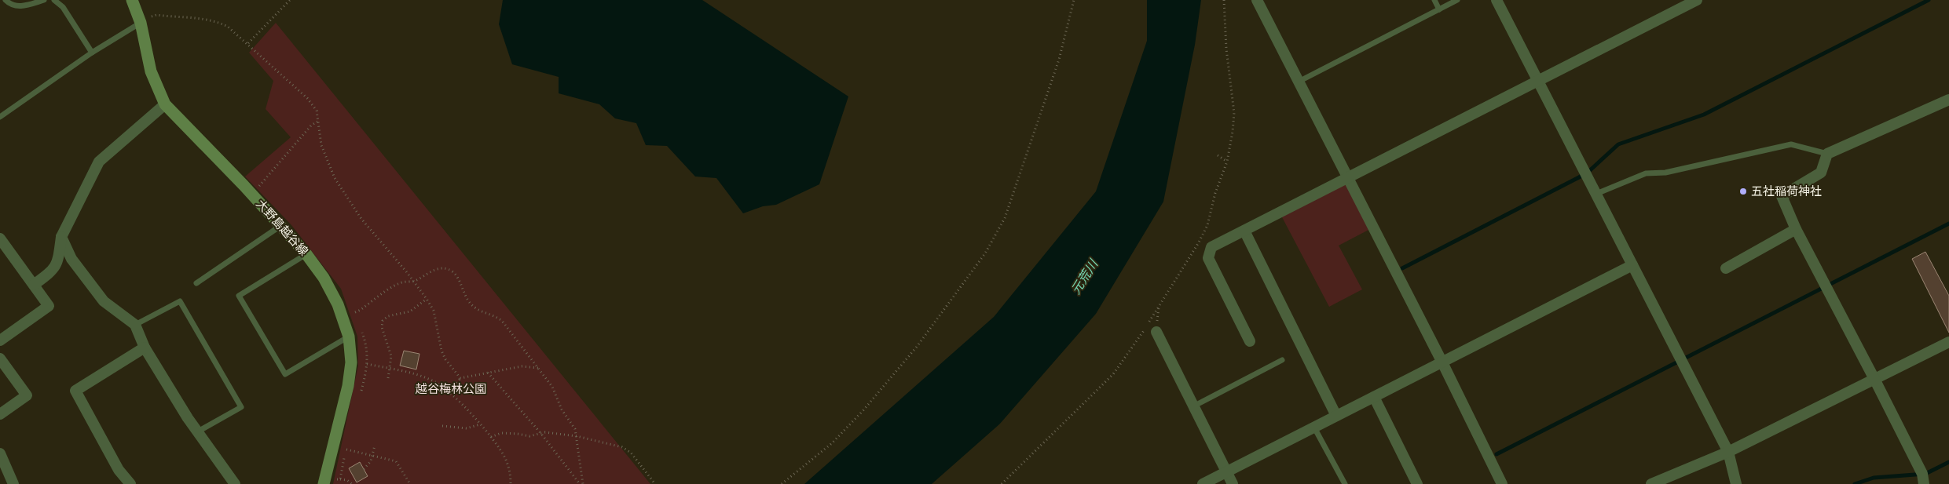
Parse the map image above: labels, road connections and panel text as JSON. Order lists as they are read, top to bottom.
{
  "streets": {
    "main road": ["大野島越谷線"]
  },
  "water": ["元荒川"],
  "parks": ["越谷梅林公園"],
  "places": ["五社稲荷神社"]
}
